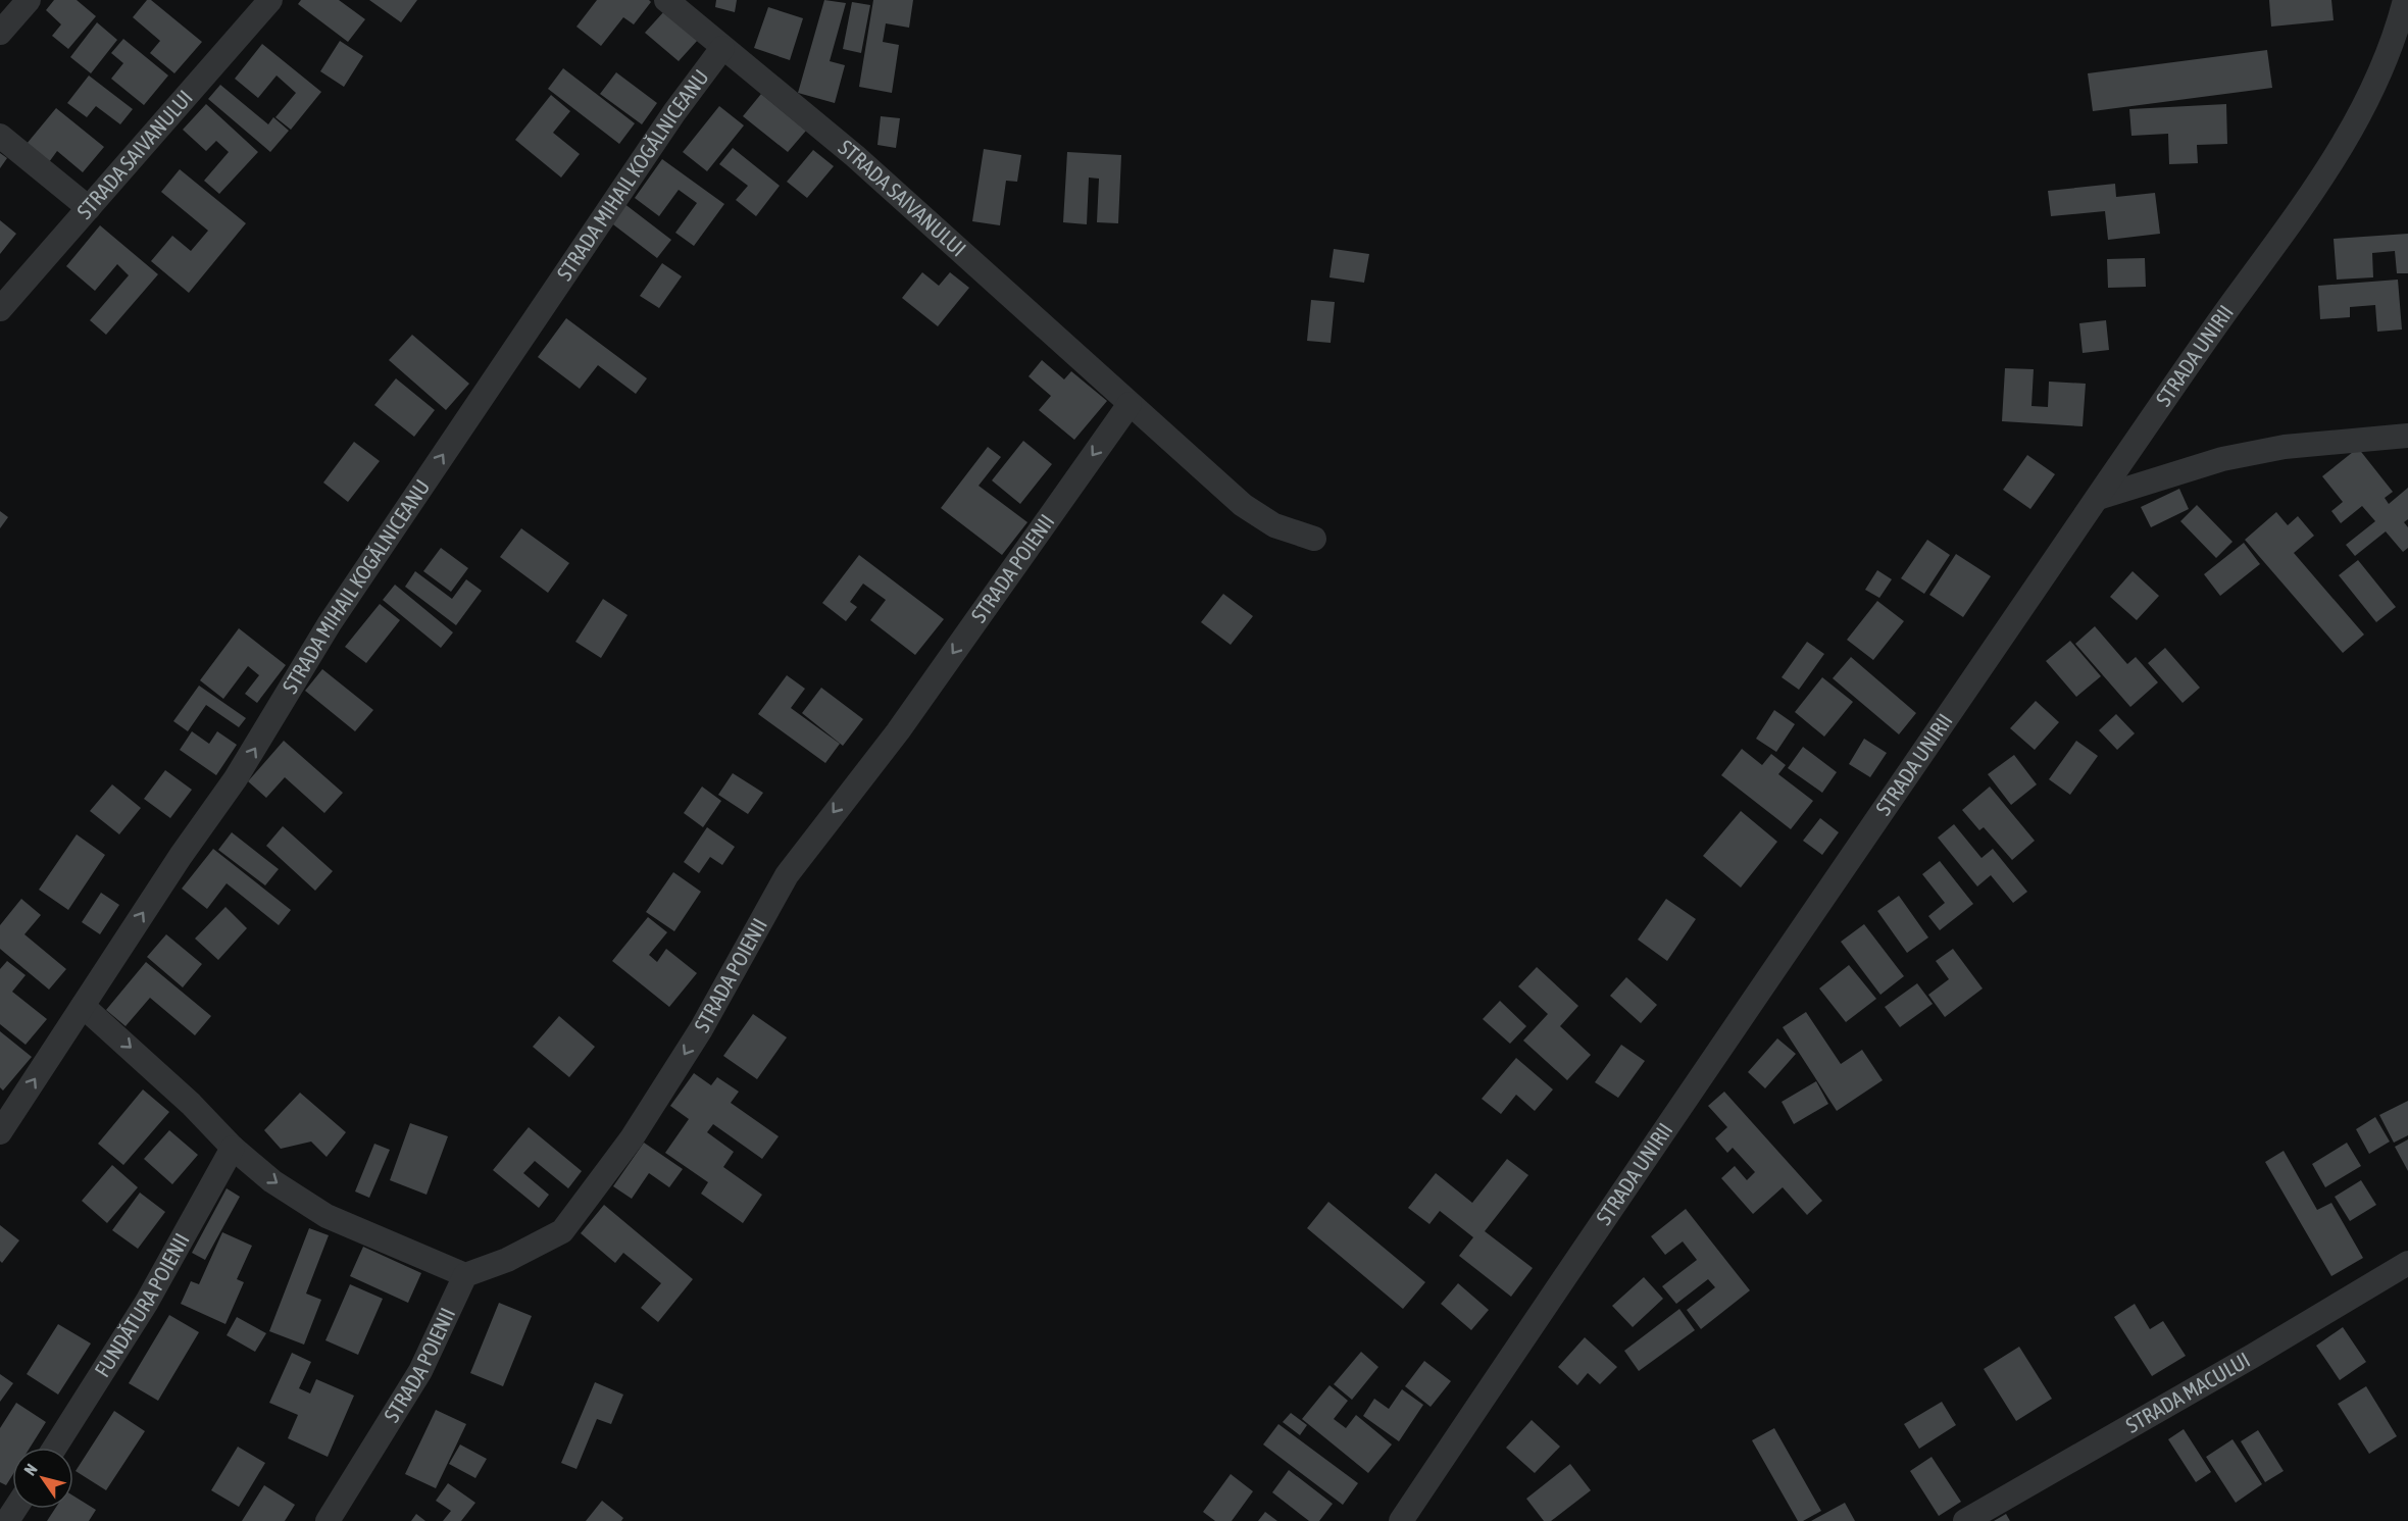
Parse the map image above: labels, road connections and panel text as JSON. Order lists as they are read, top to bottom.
{
  "streets": {
    "street": [
      "STRADA SAIVANULUI",
      "STRADA MIHAIL KOGĂLNICEANU",
      "STRADA UNIRII",
      "STRADA POIENII",
      "FUNDĂTURA POIENII",
      "STRADA MACULUI"
    ]
  },
  "crossings": [
    ["STRADA SAIVANULUI", "STRADA MIHAIL KOGĂLNICEANU"],
    ["STRADA SAIVANULUI", "STRADA POIENII"]
  ],
  "one_way": ["STRADA MIHAIL KOGĂLNICEANU", "STRADA POIENII"],
  "north": "top left"
}
